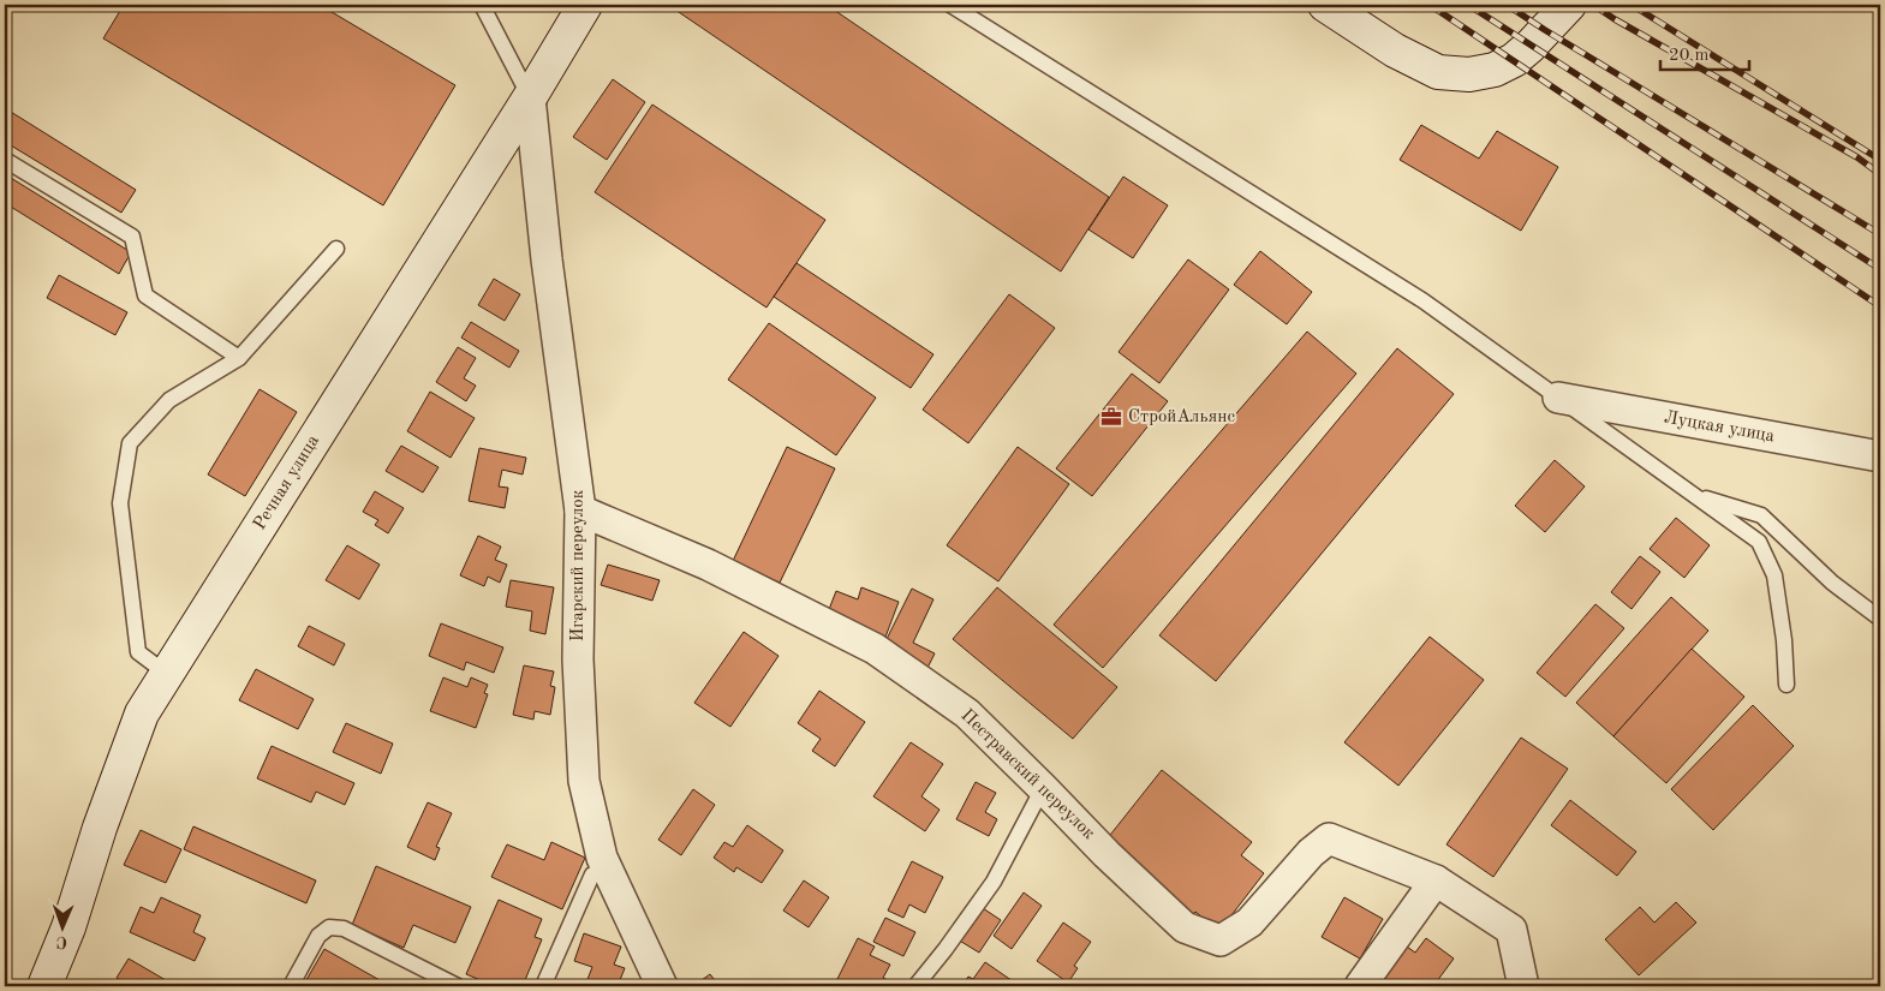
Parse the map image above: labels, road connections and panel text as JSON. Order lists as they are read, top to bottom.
{
  "streets": {
    "street": [
      "Луцкая улица",
      "Речная улица",
      "Игарский переулок",
      "Пестравский переулок"
    ]
  },
  "crossings": [
    ["Речная улица", "Игарский переулок"],
    ["Игарский переулок", "Пестравский переулок"]
  ],
  "places": {
    "office": ["СтройАльянс"]
  },
  "scale_bar": "20 m",
  "north": "bottom"
}
